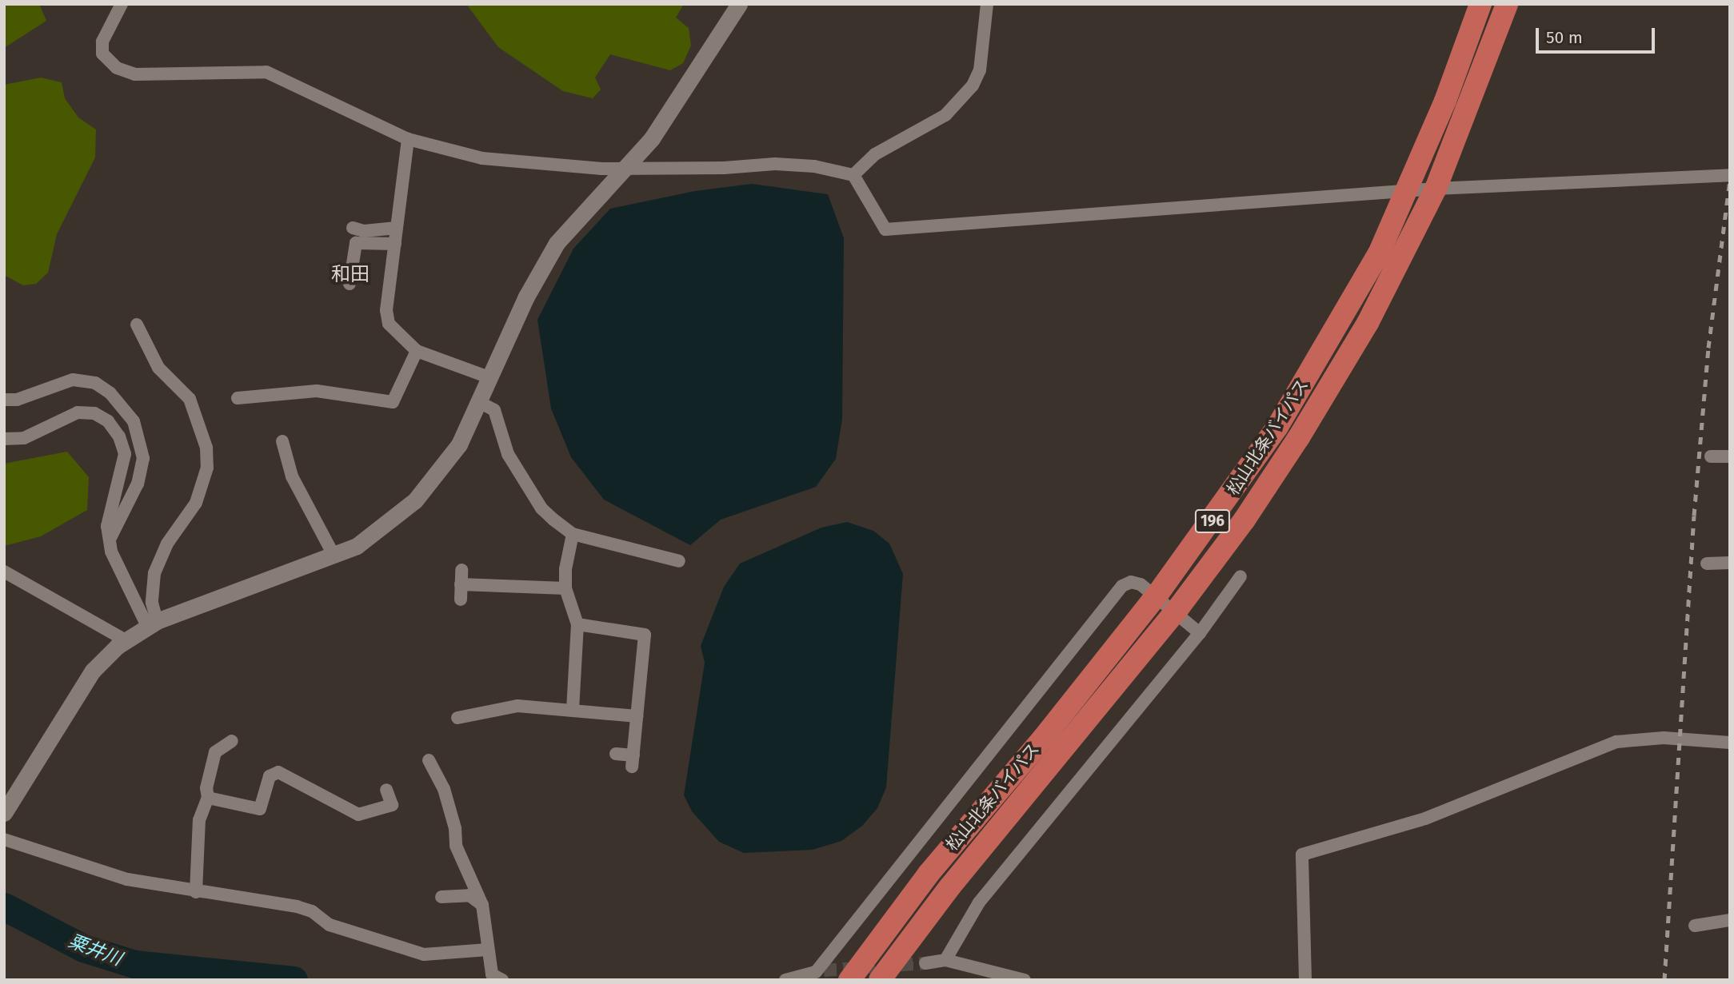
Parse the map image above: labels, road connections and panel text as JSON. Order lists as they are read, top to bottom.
{
  "streets": {
    "highway": ["松山北条バイパス", "196"]
  },
  "districts": ["和田"],
  "water": ["粟井川"],
  "scale_bar": "50 m"
}
